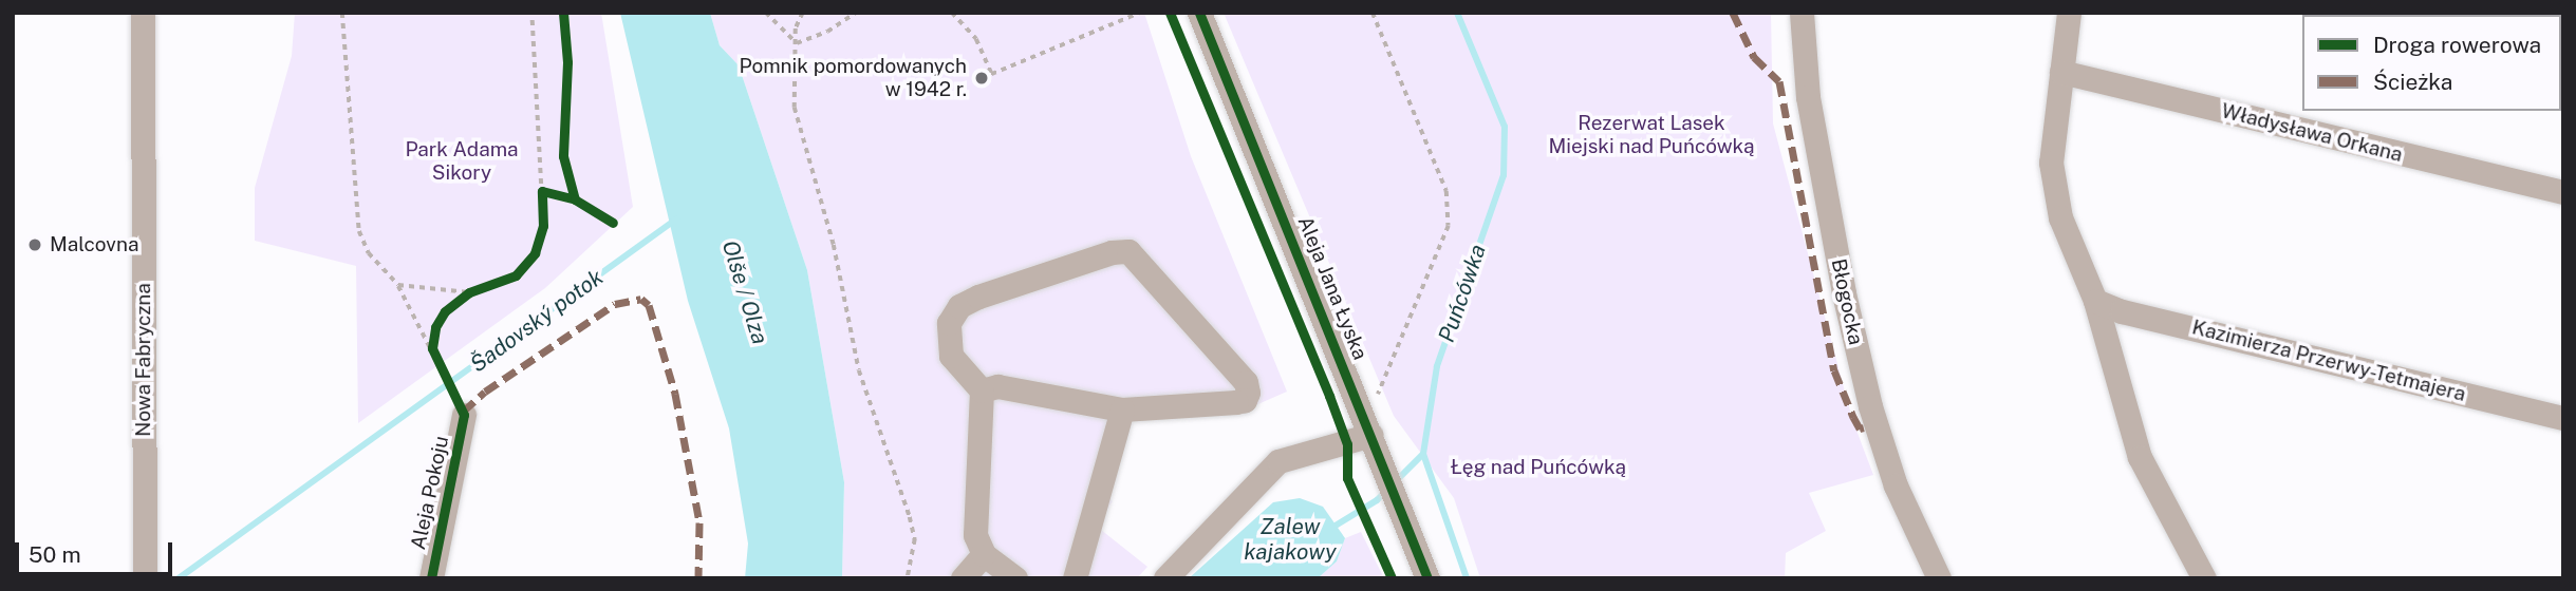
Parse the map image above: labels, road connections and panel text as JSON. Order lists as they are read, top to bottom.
{
  "streets": {
    "street": [
      "Władysława Orkana",
      "Aleja Jana Łyska",
      "Błogocka",
      "Nowa Fabryczna",
      "Kazimierza Przerwy-Tetmajera",
      "Aleja Pokoju"
    ]
  },
  "water": [
    "Olše / Olza",
    "Puńcówka",
    "Šadovský potok",
    "Zalew kajakowy"
  ],
  "parks": ["Rezerwat Lasek Miejski nad Puńcówką", "Park Adama Sikory", "Łęg nad Puńcówką"],
  "places": ["Pomnik pomordowanych w 1942 r.", "Malcovna"],
  "legend": ["Droga rowerowa", "Ścieżka"],
  "scale_bar": "50 m"
}
